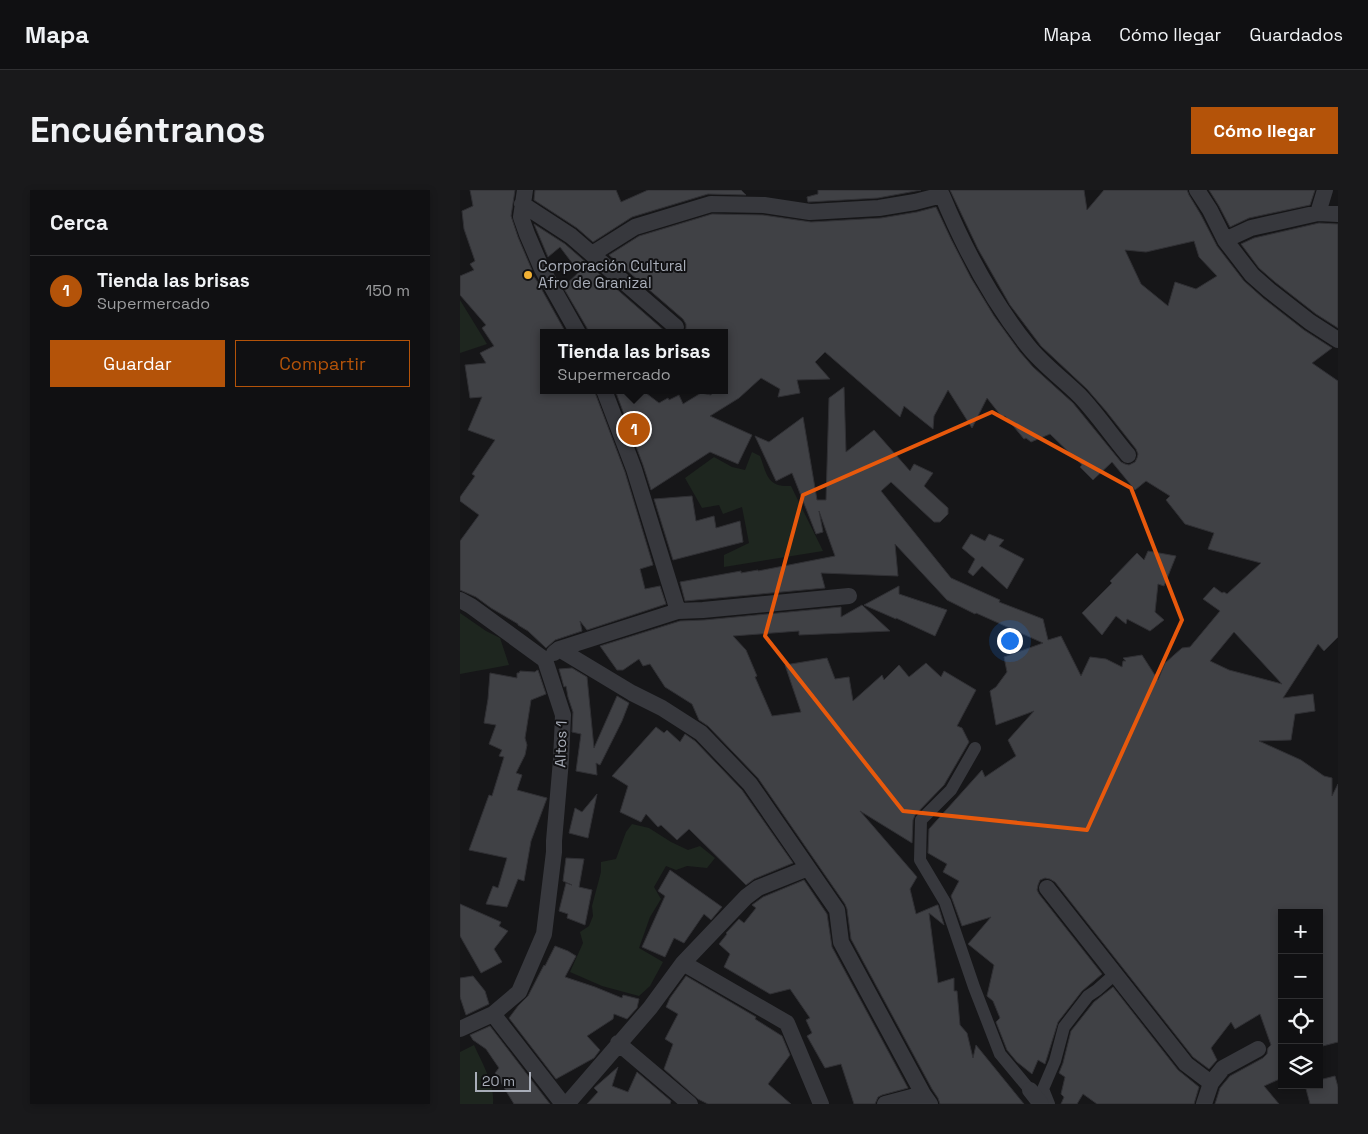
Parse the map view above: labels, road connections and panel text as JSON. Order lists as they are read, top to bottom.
{
  "streets": {
    "street": ["Altos 1"]
  },
  "places": ["Corporación Cultural Afro de Granizal"],
  "scale_bar": "20 m",
  "page": {
    "header": "Mapa",
    "nav": ["Mapa", "Cómo llegar", "Guardados"],
    "buttons": [
      "Cómo llegar",
      ["Guardar", "Compartir"]
    ],
    "title": "Encuéntranos",
    "heading": "Cerca",
    "list": [
      {
        "mark": "1",
        "name": "Tienda las brisas",
        "note": "Supermercado",
        "value": "150 m"
      }
    ],
    "popup": ["Tienda las brisas", "Supermercado"],
    "pins": "1",
    "map_buttons": ["+", "−"],
    "scale": "20 m"
  }
}
